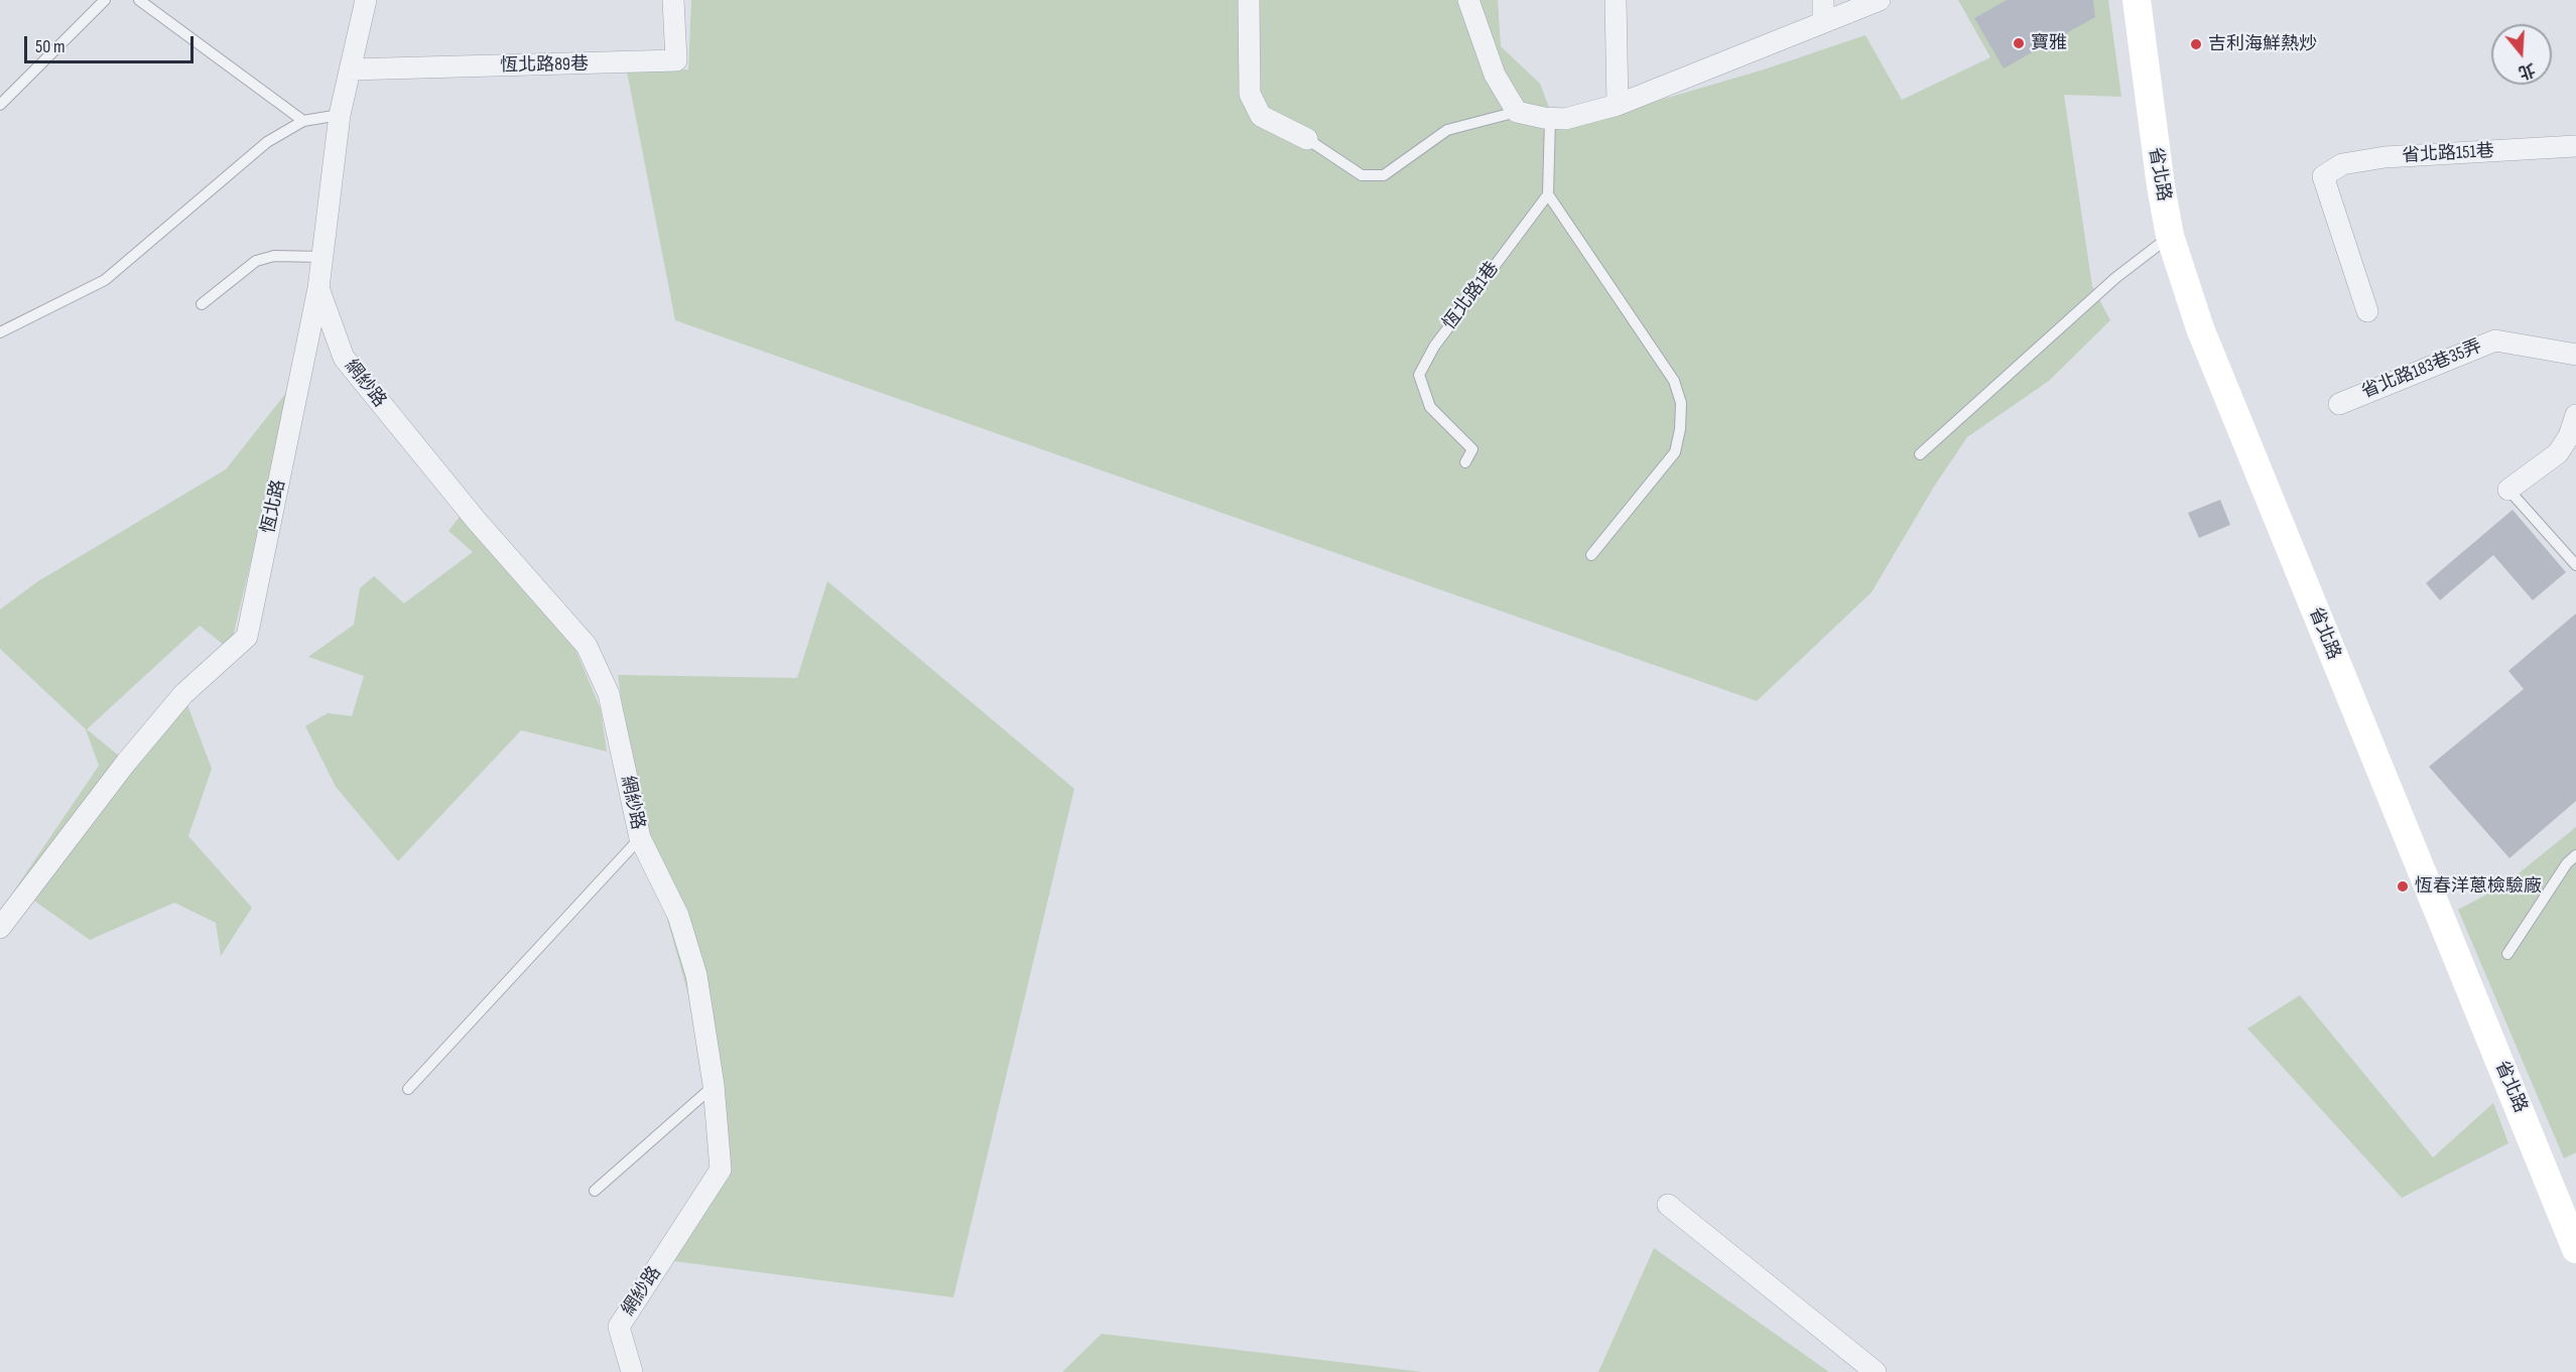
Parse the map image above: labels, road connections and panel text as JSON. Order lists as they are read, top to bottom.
{
  "streets": {
    "main road": ["省北路"],
    "street": [
      "恆北路89巷",
      "省北路151巷",
      "省北路183巷35弄",
      "網紗路",
      "恆北路"
    ],
    "lane": ["恆北路1巷"]
  },
  "crossings": [
    ["恆北路89巷", "恆北路"],
    ["網紗路", "恆北路"]
  ],
  "places": ["寶雅", "吉利海鮮熱炒", "恆春洋蔥檢驗廠"],
  "scale_bar": "50 m",
  "north": "bottom"
}
